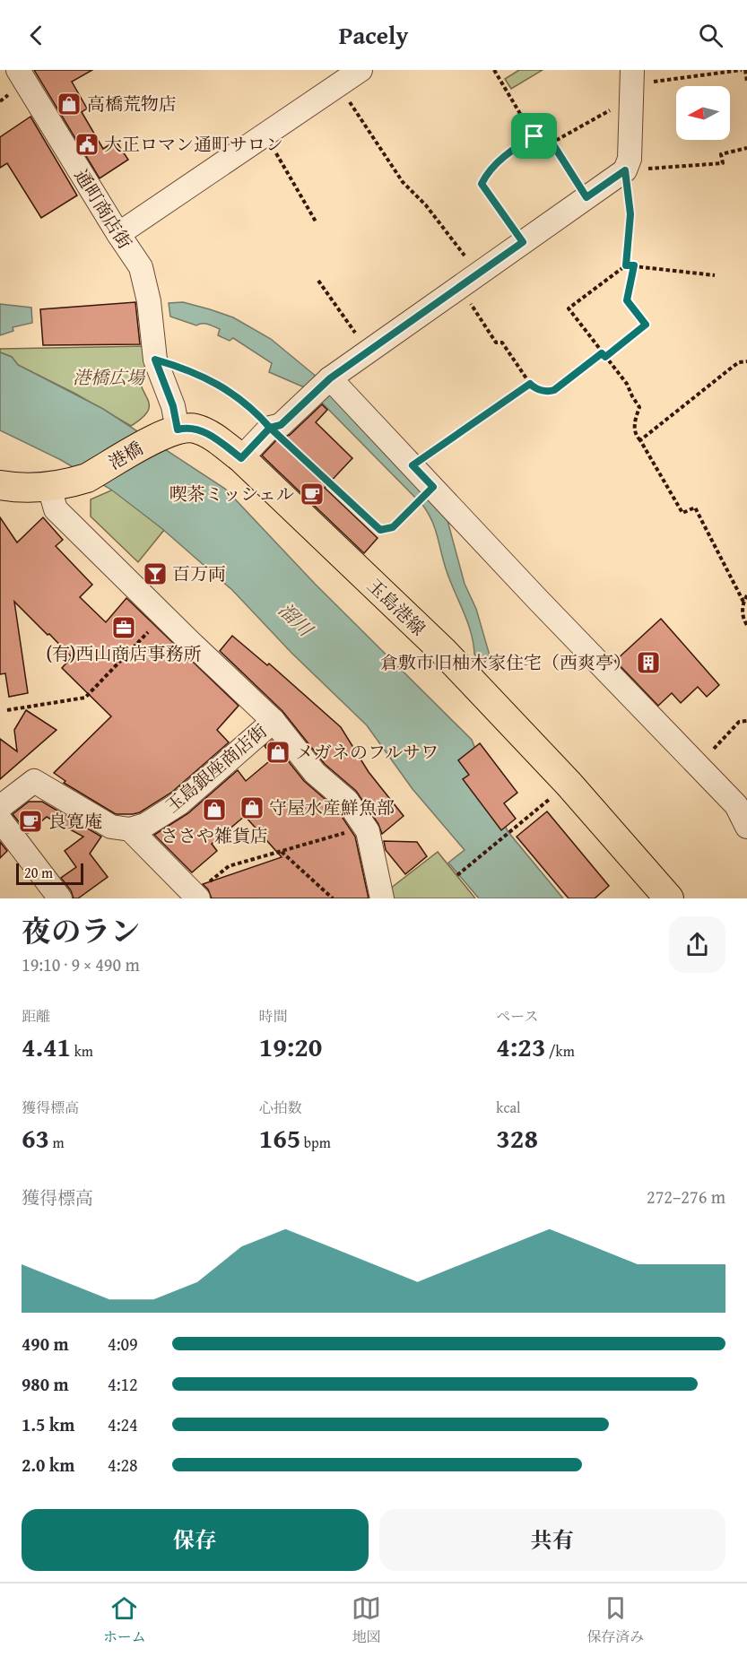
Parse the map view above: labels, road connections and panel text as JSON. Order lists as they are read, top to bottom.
{
  "streets": {
    "main road": ["港橋", "玉島港線"],
    "street": ["通町商店街", "玉島銀座商店街"]
  },
  "crossings": [
    ["通町商店街", "港橋"],
    ["通町商店街", "玉島港線"],
    ["港橋", "玉島港線"],
    ["港橋", "玉島銀座商店街"]
  ],
  "water": ["溜川"],
  "parks": ["港橋広場"],
  "places": {
    "shop": [
      "高橋荒物店",
      "メガネのフルサワ",
      "守屋水産鮮魚部",
      "ささや雑貨店"
    ],
    "public building": ["大正ロマン通町サロン"],
    "cafe": ["喫茶ミッシェル", "良寛庵"],
    "bar": ["百万両"],
    "office": ["(有)西山商店事務所"],
    "building": ["倉敷市旧柚木家住宅（西爽亭）"]
  },
  "scale_bar": "20 m",
  "north": "left",
  "page": {
    "header": "Pacely",
    "scale": "20 m",
    "heading": ["夜のラン", "19:10 · 9 × 490 m"],
    "stats": [
      ["距離", "4.41 km"],
      ["時間", "19:20"],
      ["ペース", "4:23 /km"],
      ["獲得標高", "63 m"],
      ["心拍数", "165 bpm"],
      ["kcal", "328"]
    ],
    "chart": ["獲得標高", "272–276 m"],
    "list": [
      {
        "name": "490 m",
        "note": "4:09"
      },
      {
        "name": "980 m",
        "note": "4:12"
      },
      {
        "name": "1.5 km",
        "note": "4:24"
      },
      {
        "name": "2.0 km",
        "note": "4:28"
      }
    ],
    "buttons": ["保存", "共有"],
    "tabs": ["ホーム", "地図", "保存済み"]
  }
}
